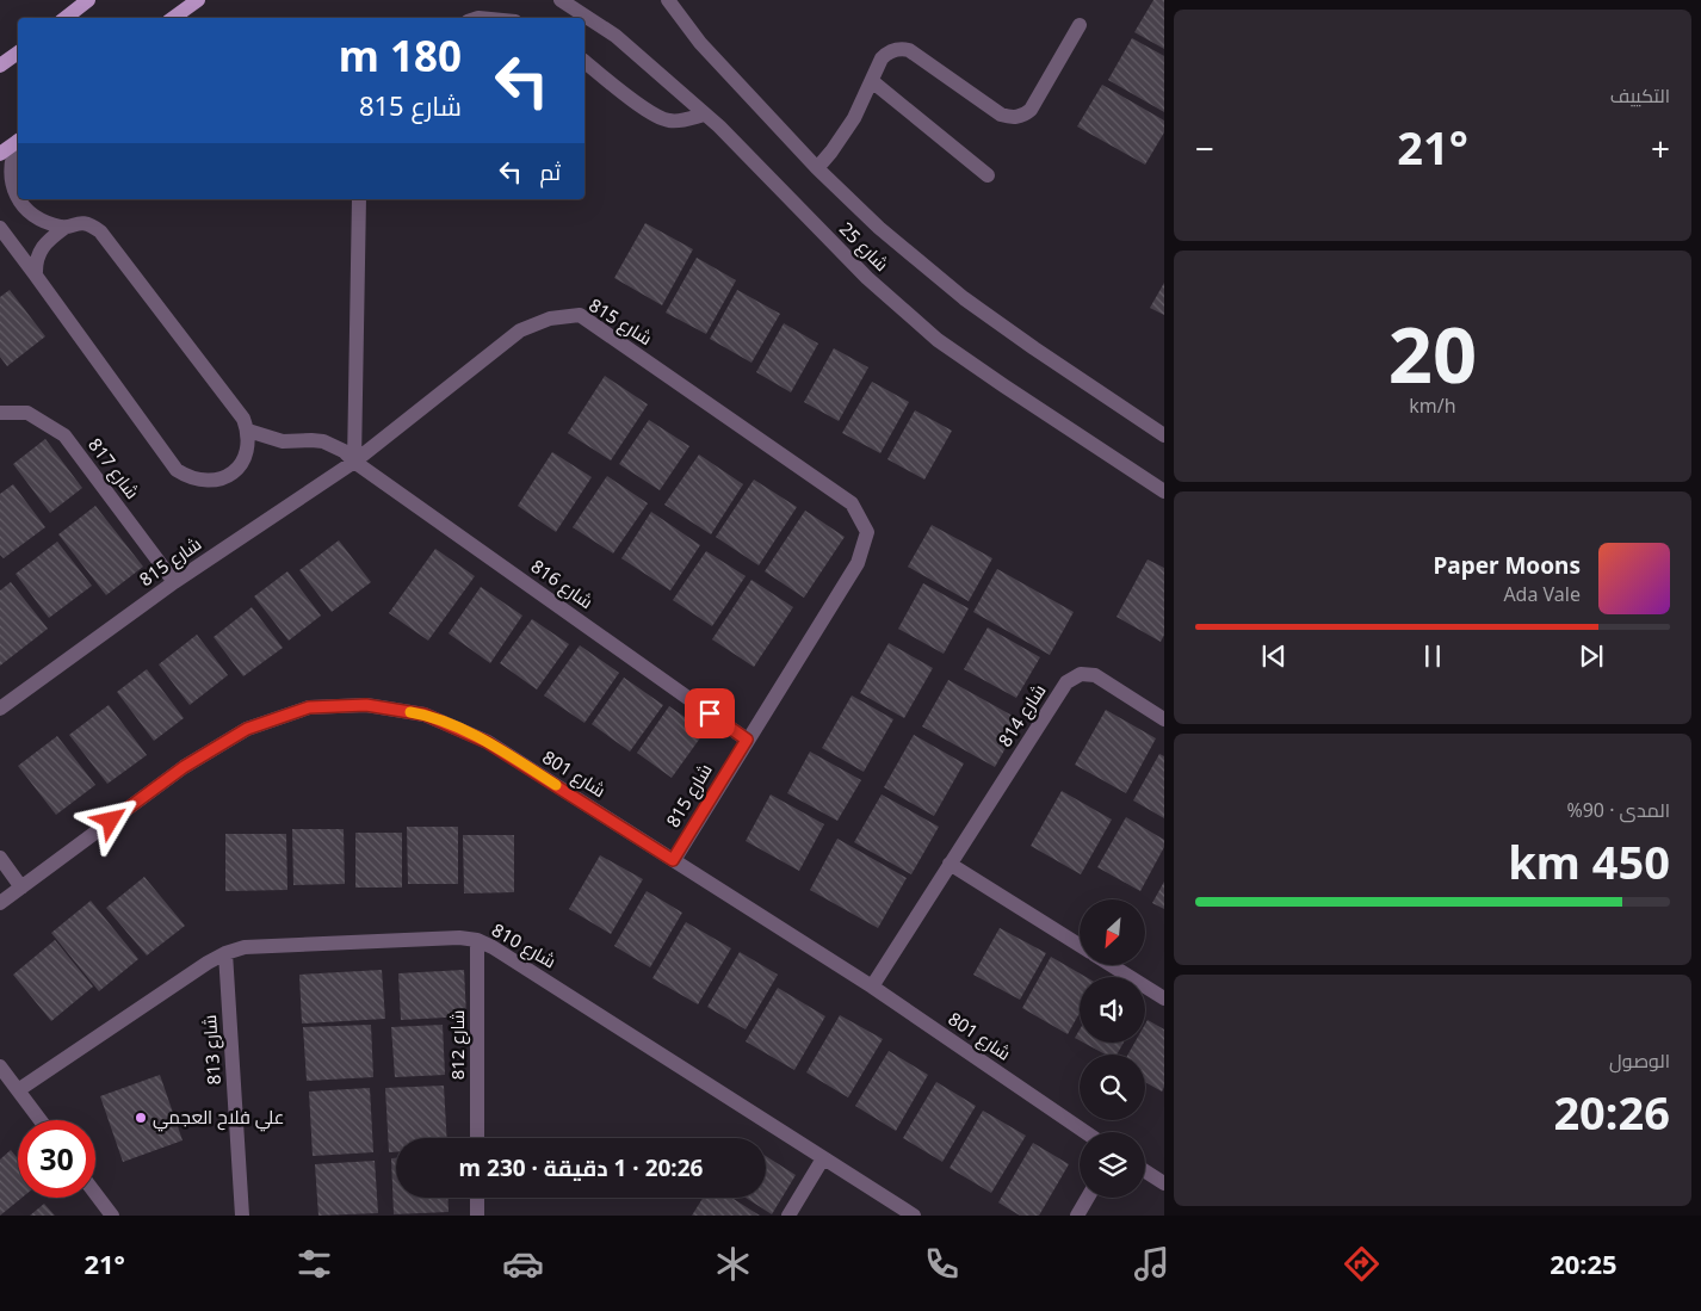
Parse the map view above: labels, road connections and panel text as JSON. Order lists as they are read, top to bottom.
{
  "streets": {
    "street": [
      "شارع 25",
      "شارع 815",
      "شارع 817",
      "شارع 816",
      "شارع 814",
      "شارع 801",
      "شارع 810",
      "شارع 812",
      "شارع 813"
    ]
  },
  "crossings": [
    ["شارع 815", "شارع 817"],
    ["شارع 815", "شارع 816"],
    ["شارع 815", "شارع 801"],
    ["شارع 814", "شارع 801"],
    ["شارع 810", "شارع 812"],
    ["شارع 810", "شارع 813"]
  ],
  "places": ["علي فلاح العجمي"],
  "north": "bottom left",
  "page": {
    "tile": [
      "التكييف",
      ["20", "km/h"],
      ["المدى · 90%", "450 km"],
      ["الوصول", "20:26"]
    ],
    "turn": ["180 m", "شارع 815"],
    "heat": ["−", "21°", "+"],
    "then": "ثم",
    "song": ["Paper Moons", "Ada Vale"],
    "limit": "30",
    "trip": "20:26 · 1 دقيقة · 230 m",
    "tabs": ["20:25", "21°"]
  }
}
